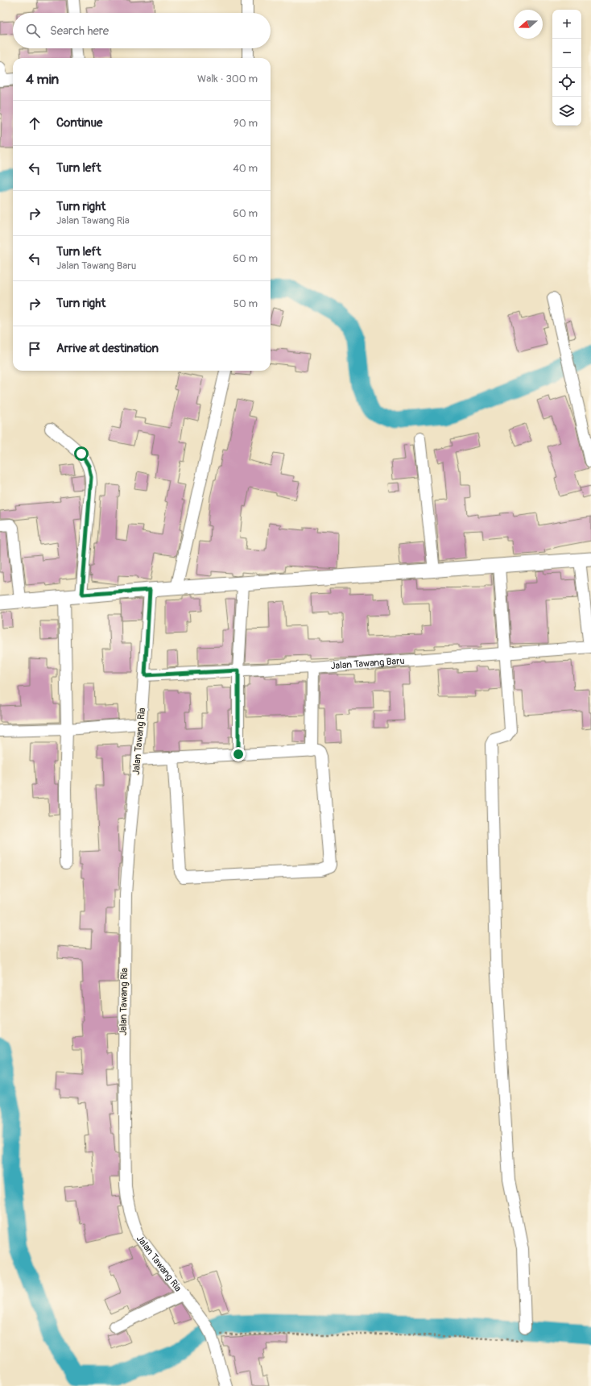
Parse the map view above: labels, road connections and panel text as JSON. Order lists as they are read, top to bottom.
{
  "streets": {
    "street": ["Jalan Tawang Baru", "Jalan Tawang Ria"]
  },
  "crossings": [
    ["Jalan Tawang Baru", "Jalan Tawang Ria"]
  ],
  "north": "left",
  "page": {
    "map_buttons": ["+", "−"],
    "search": "Search here",
    "heading": ["4 min", "Walk · 300 m"],
    "list": [
      ["Continue", "90 m"],
      ["Turn left", "40 m"],
      ["Turn right", "Jalan Tawang Ria", "60 m"],
      ["Turn left", "Jalan Tawang Baru", "60 m"],
      ["Turn right", "50 m"],
      "Arrive at destination"
    ]
  }
}
